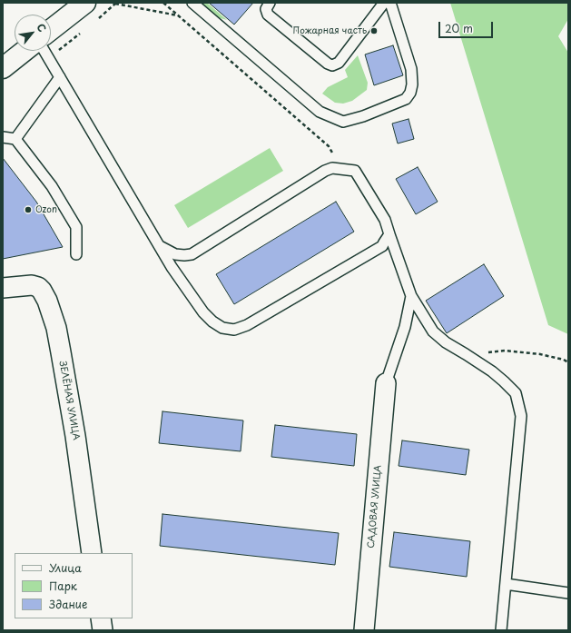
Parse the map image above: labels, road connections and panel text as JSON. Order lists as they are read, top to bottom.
{
  "streets": {
    "street": ["ЗЕЛЁНАЯ УЛИЦА", "САДОВАЯ УЛИЦА"]
  },
  "places": ["Пожарная часть", "Ozon"],
  "legend": ["Улица", "Парк", "Здание"],
  "scale_bar": "20 m",
  "north": "top right"
}
